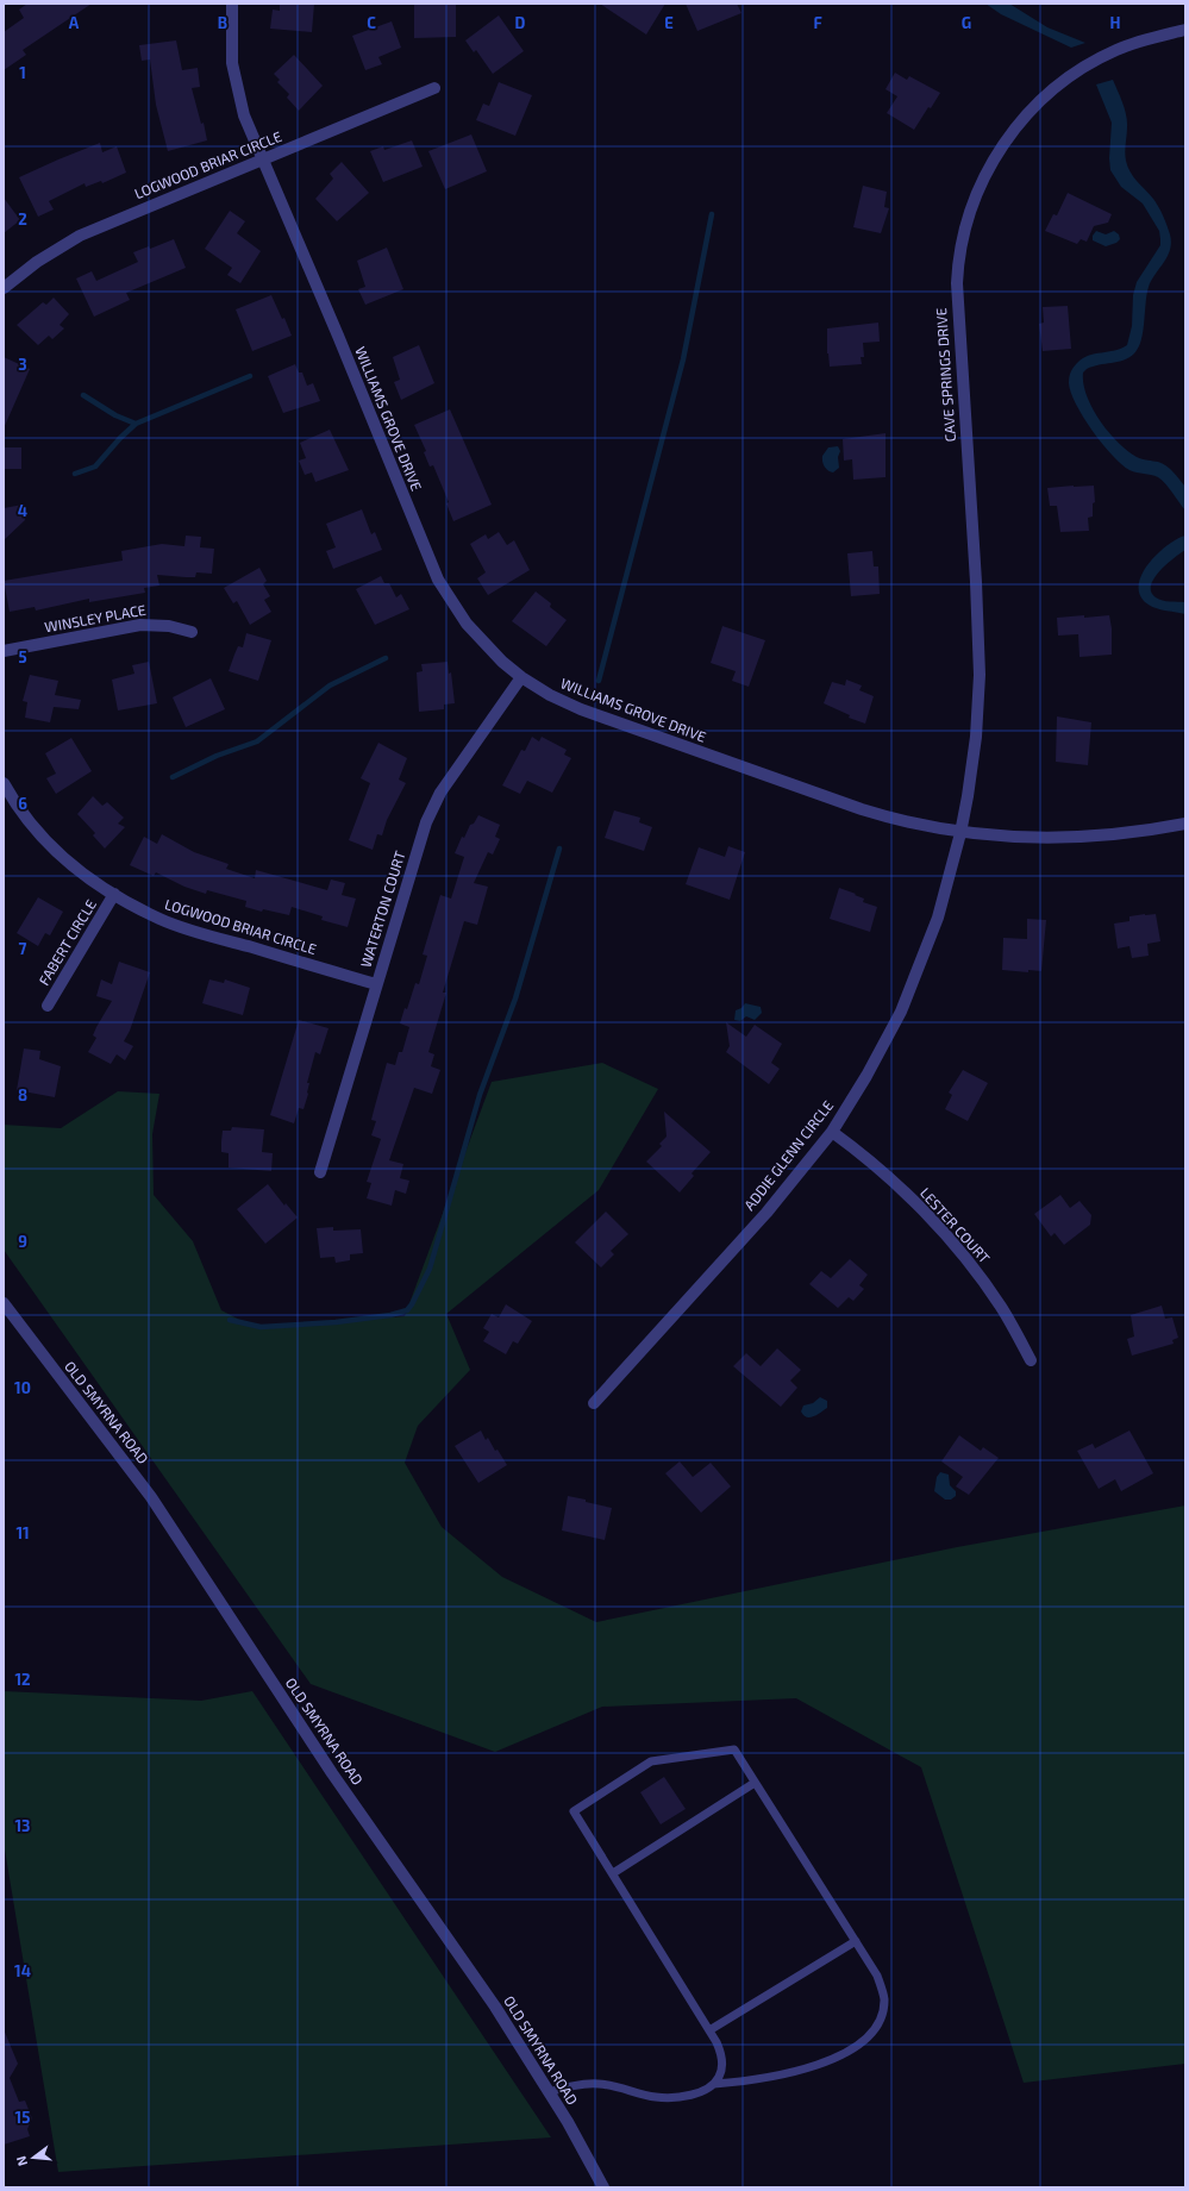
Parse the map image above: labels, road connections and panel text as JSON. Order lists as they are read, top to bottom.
{
  "streets": {
    "street": [
      "LOGWOOD BRIAR CIRCLE",
      "CAVE SPRINGS DRIVE",
      "WILLIAMS GROVE DRIVE",
      "WINSLEY PLACE",
      "WATERTON COURT",
      "FABERT CIRCLE",
      "ADDIE GLENN CIRCLE",
      "LESTER COURT",
      "OLD SMYRNA ROAD"
    ]
  },
  "crossings": [
    ["LOGWOOD BRIAR CIRCLE", "WILLIAMS GROVE DRIVE"],
    ["LOGWOOD BRIAR CIRCLE", "WATERTON COURT"],
    ["LOGWOOD BRIAR CIRCLE", "FABERT CIRCLE"],
    ["CAVE SPRINGS DRIVE", "WILLIAMS GROVE DRIVE"],
    ["CAVE SPRINGS DRIVE", "ADDIE GLENN CIRCLE"],
    ["WILLIAMS GROVE DRIVE", "WATERTON COURT"],
    ["WILLIAMS GROVE DRIVE", "ADDIE GLENN CIRCLE"],
    ["ADDIE GLENN CIRCLE", "LESTER COURT"]
  ],
  "north": "left",
  "grid": {
    "columns": [
      "A",
      "B",
      "C",
      "D",
      "E",
      "F",
      "G",
      "H"
    ],
    "rows": [
      "1",
      "2",
      "3",
      "4",
      "5",
      "6",
      "7",
      "8",
      "9",
      "10",
      "11",
      "12",
      "13",
      "14",
      "15"
    ]
  }
}
